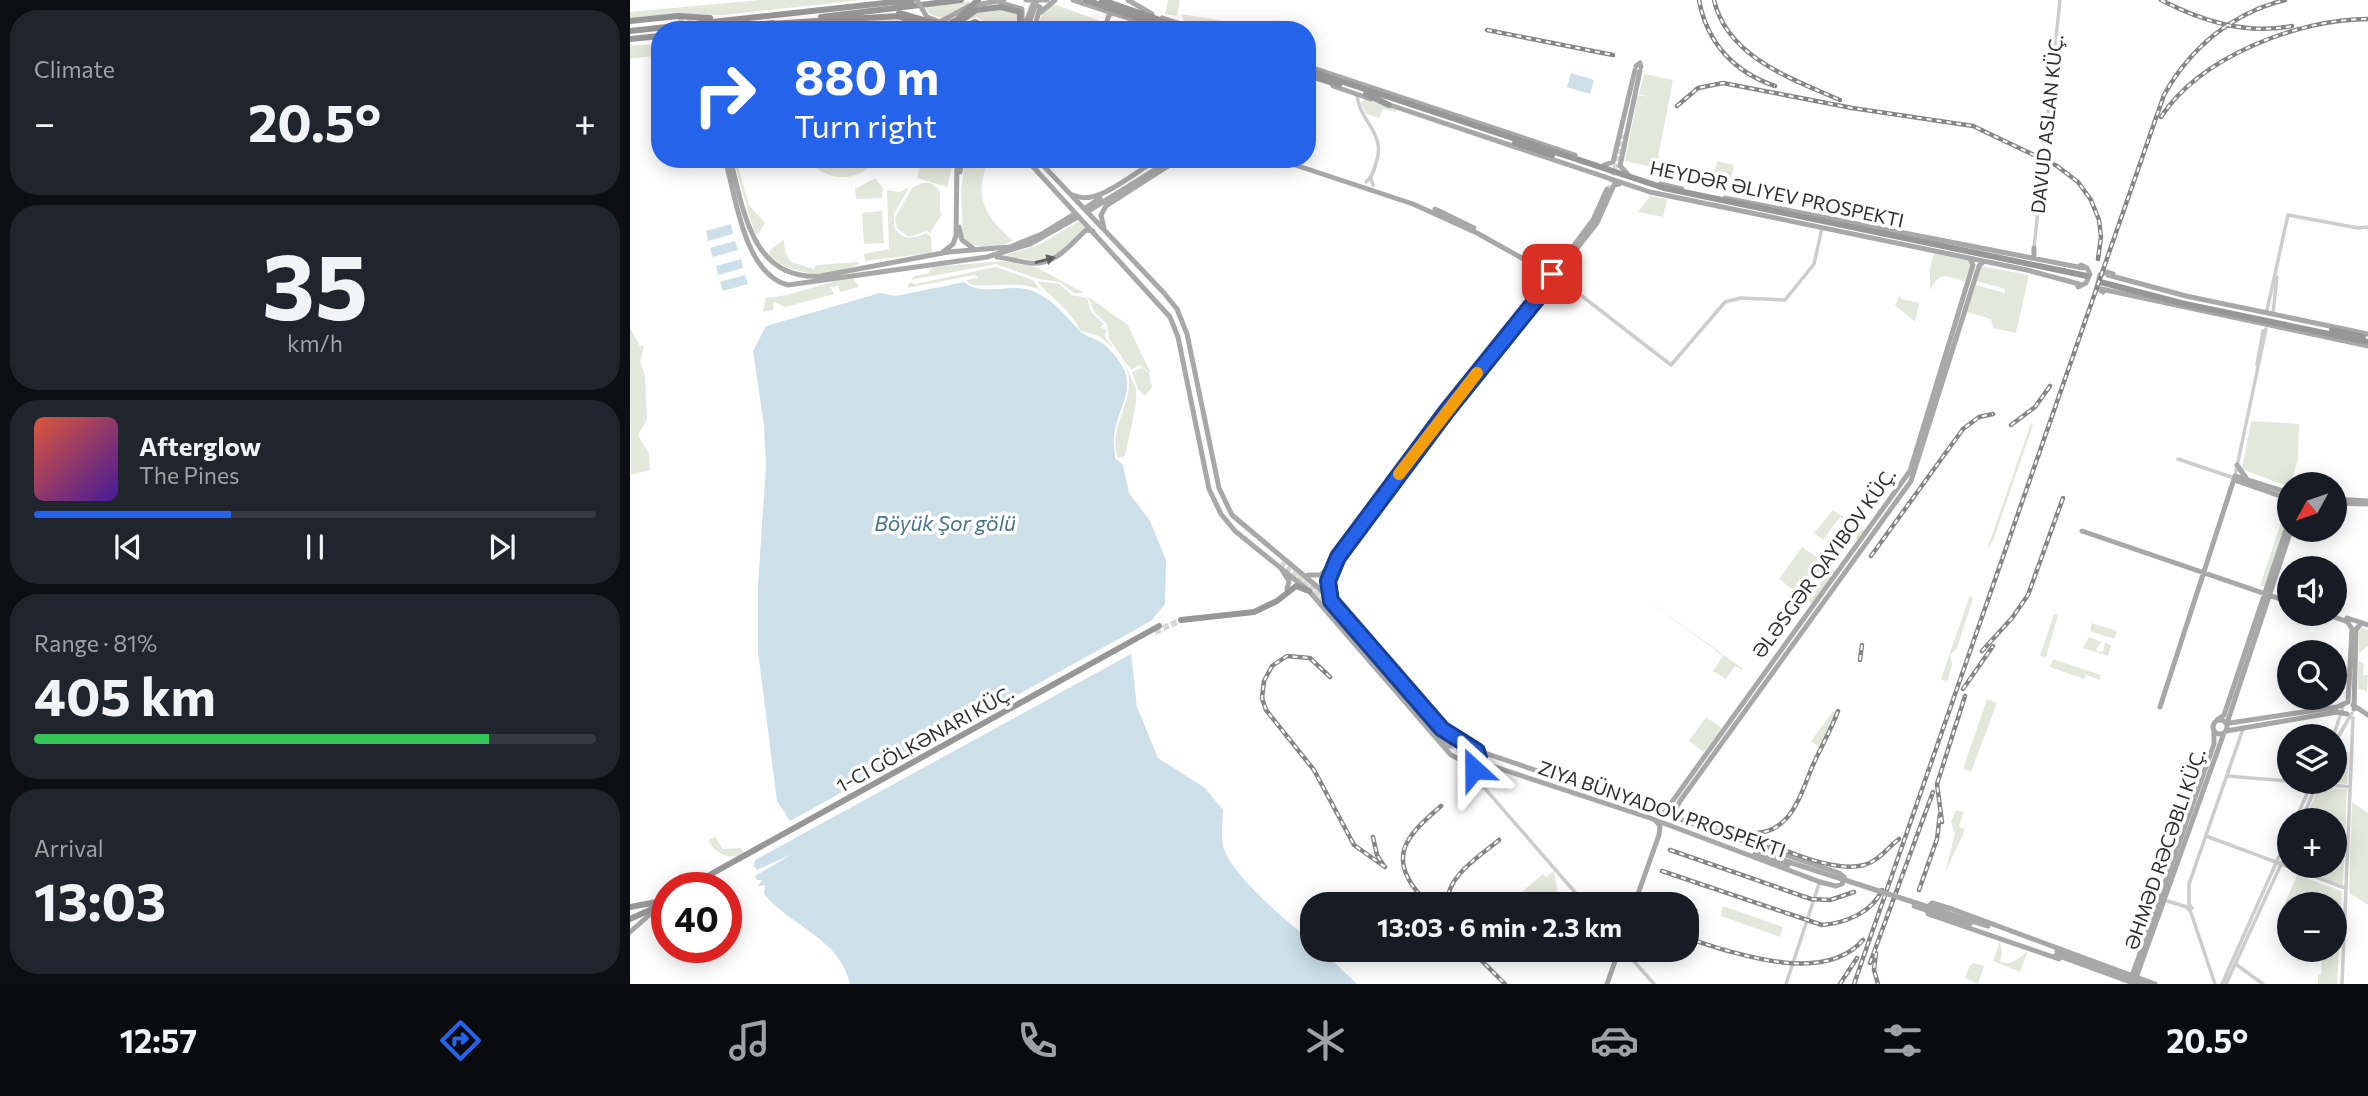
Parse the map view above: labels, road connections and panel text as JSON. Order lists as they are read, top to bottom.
{
  "streets": {
    "highway": ["HEYDƏR ƏLIYEV PROSPEKTI"],
    "main road": ["ZIYA BÜNYADOV PROSPEKTI", "ƏHMƏD RƏCƏBLI KÜÇ."],
    "street": ["DAVUD ASLAN KÜÇ."]
  },
  "water": ["Böyük Şor gölü"],
  "north": "bottom left",
  "page": {
    "tile": [
      "Climate",
      ["35", "km/h"],
      ["Range · 81%", "405 km"],
      ["Arrival", "13:03"]
    ],
    "turn": ["880 m", "Turn right"],
    "heat": ["−", "20.5°", "+"],
    "song": ["Afterglow", "The Pines"],
    "map_buttons": ["+", "−"],
    "limit": "40",
    "trip": "13:03 · 6 min · 2.3 km",
    "tabs": ["12:57", "20.5°"]
  }
}
